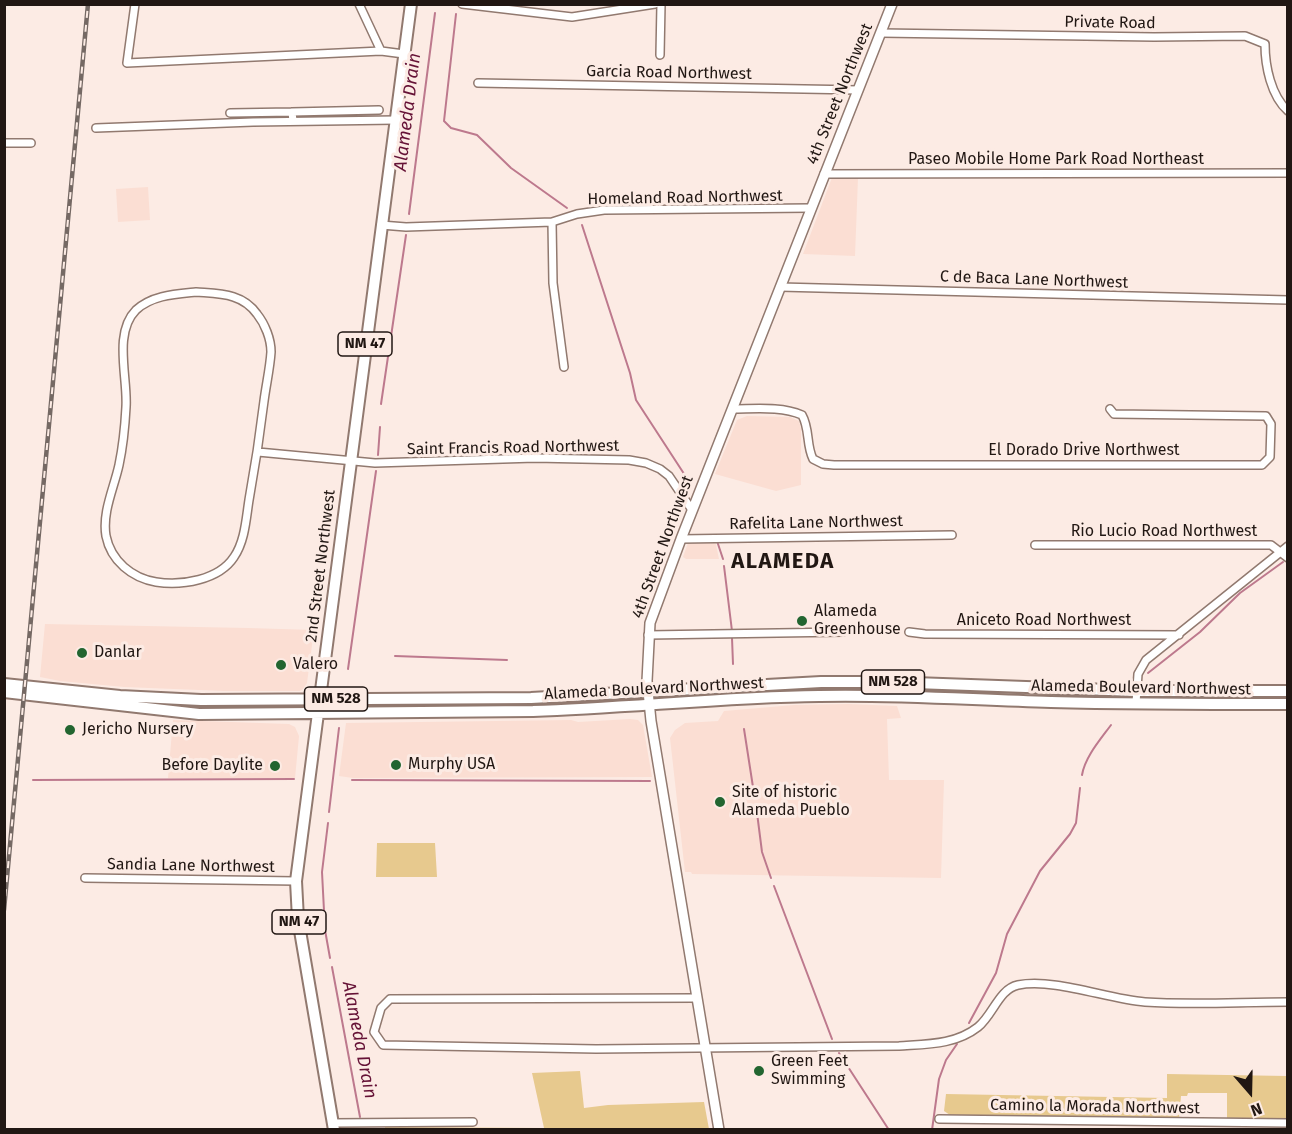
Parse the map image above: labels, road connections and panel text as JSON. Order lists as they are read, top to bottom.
{
  "streets": {
    "main road": [
      "4th Street Northwest",
      "NM 47",
      "2nd Street Northwest",
      "NM 528",
      "Alameda Boulevard Northwest"
    ],
    "street": [
      "Private Road",
      "Garcia Road Northwest",
      "Paseo Mobile Home Park Road Northeast",
      "Homeland Road Northwest",
      "C de Baca Lane Northwest",
      "Saint Francis Road Northwest",
      "El Dorado Drive Northwest",
      "Rafelita Lane Northwest",
      "Rio Lucio Road Northwest",
      "Aniceto Road Northwest",
      "Sandia Lane Northwest",
      "Camino la Morada Northwest"
    ]
  },
  "crossings": [
    ["Private Road", "4th Street Northwest"],
    ["Garcia Road Northwest", "4th Street Northwest"],
    ["4th Street Northwest", "Paseo Mobile Home Park Road Northeast"],
    ["4th Street Northwest", "Homeland Road Northwest"],
    ["4th Street Northwest", "C de Baca Lane Northwest"],
    ["4th Street Northwest", "Saint Francis Road Northwest"],
    ["4th Street Northwest", "El Dorado Drive Northwest"],
    ["4th Street Northwest", "Rafelita Lane Northwest"],
    ["4th Street Northwest", "Alameda Boulevard Northwest"],
    ["Homeland Road Northwest", "2nd Street Northwest"],
    ["Saint Francis Road Northwest", "2nd Street Northwest"],
    ["2nd Street Northwest", "Alameda Boulevard Northwest"],
    ["2nd Street Northwest", "Sandia Lane Northwest"],
    ["NM 528", "Alameda Boulevard Northwest"]
  ],
  "districts": ["ALAMEDA"],
  "water": ["Alameda Drain"],
  "places": [
    "Alameda Greenhouse",
    "Danlar",
    "Valero",
    "Jericho Nursery",
    "Murphy USA",
    "Before Daylite",
    "Site of historic Alameda Pueblo",
    "Green Feet Swimming"
  ],
  "north": "bottom"
}
